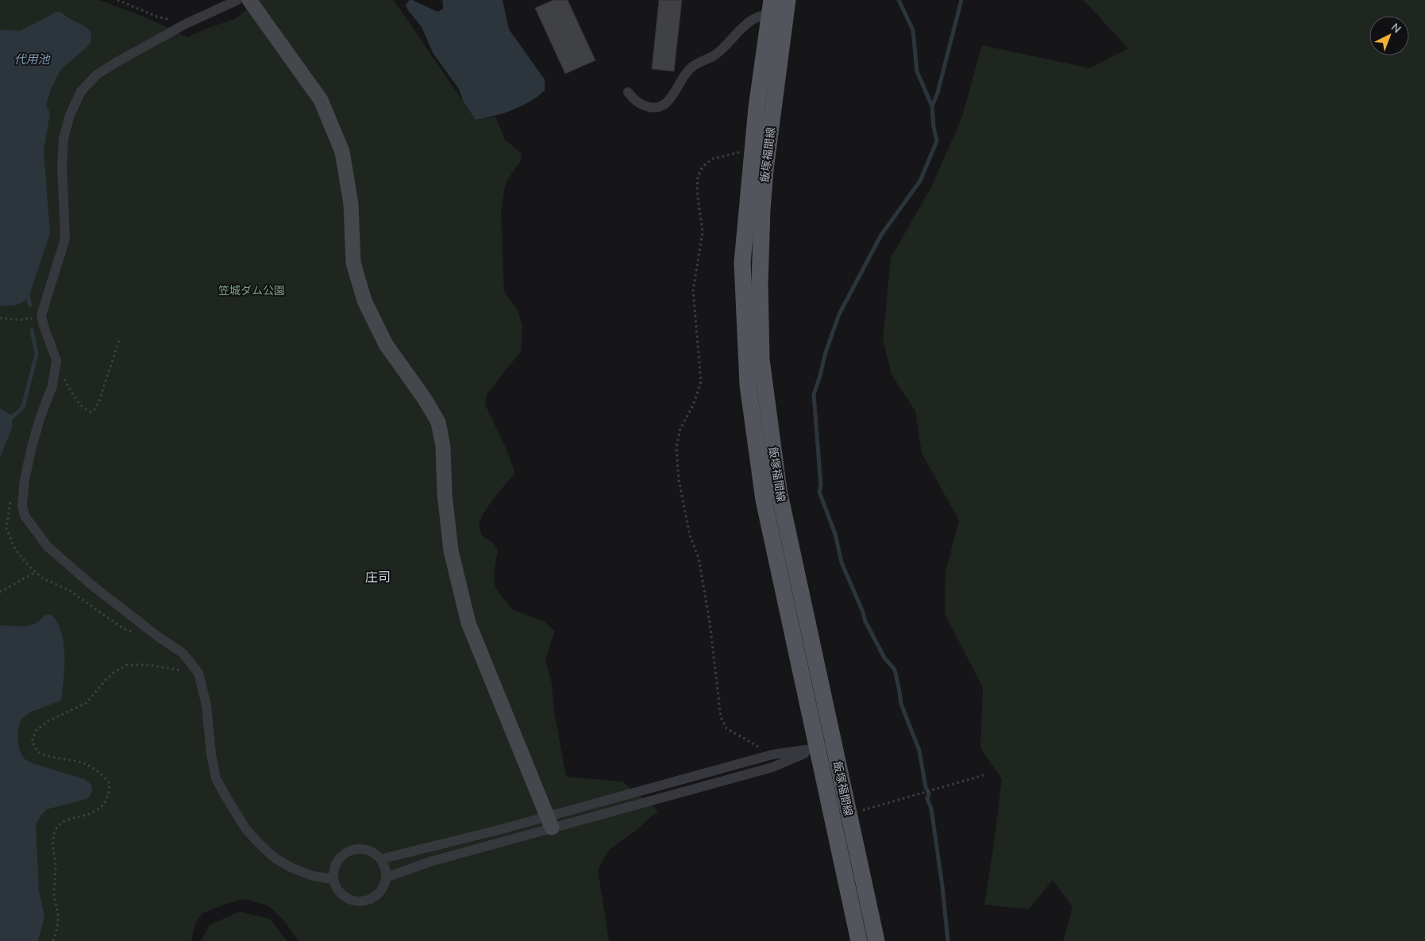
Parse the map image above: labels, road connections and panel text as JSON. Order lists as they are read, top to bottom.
{
  "streets": {
    "main road": ["飯塚福間線"]
  },
  "districts": ["庄司"],
  "water": ["代用池"],
  "parks": ["笠城ダム公園"],
  "north": "top right"
}
